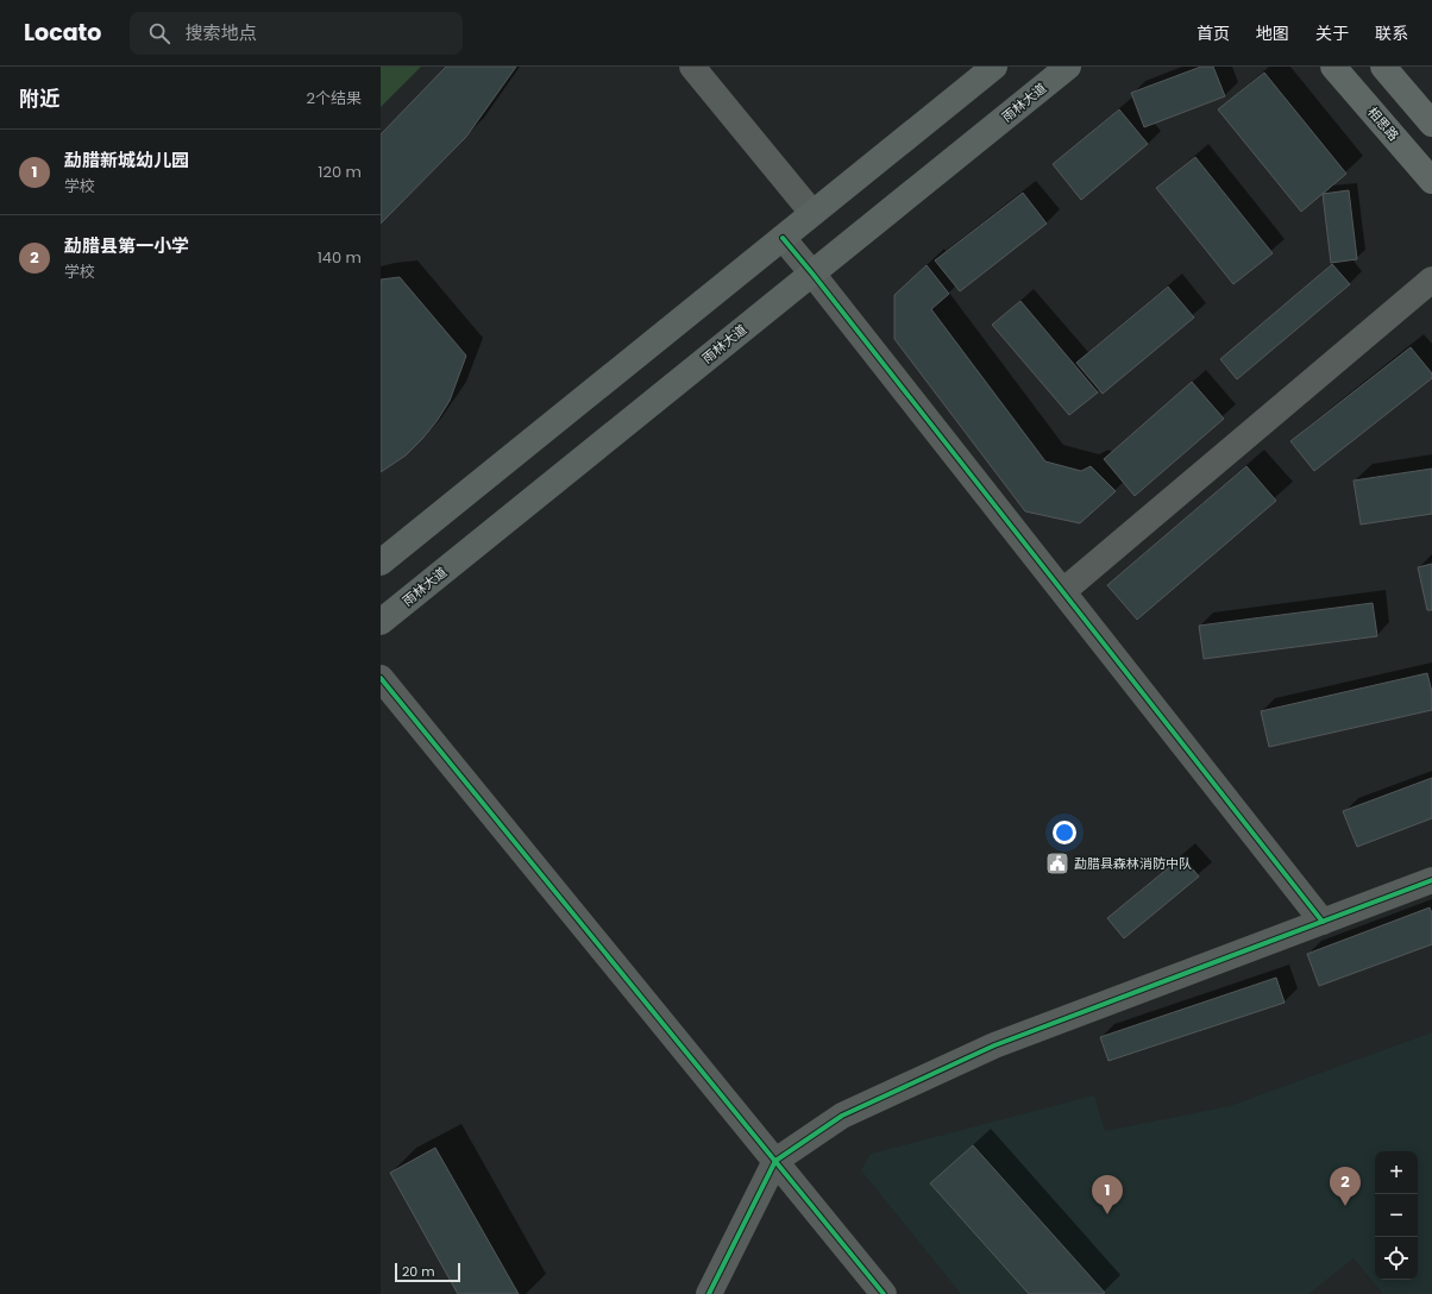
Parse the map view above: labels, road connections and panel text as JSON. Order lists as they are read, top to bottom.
{
  "streets": {
    "highway": ["雨林大道"],
    "main road": ["相思路"]
  },
  "places": {
    "public building": ["勐腊县森林消防中队"]
  },
  "scale_bar": "20 m",
  "page": {
    "header": "Locato",
    "search": "搜索地点",
    "nav": [
      "首页",
      "地图",
      "关于",
      "联系"
    ],
    "heading": ["附近", "2个结果"],
    "list": [
      {
        "mark": "1",
        "name": "勐腊新城幼儿园",
        "note": "学校",
        "value": "120 m"
      },
      {
        "mark": "2",
        "name": "勐腊县第一小学",
        "note": "学校",
        "value": "140 m"
      }
    ],
    "map_buttons": ["+", "−"],
    "pins": ["2", "1"],
    "scale": "20 m"
  }
}
